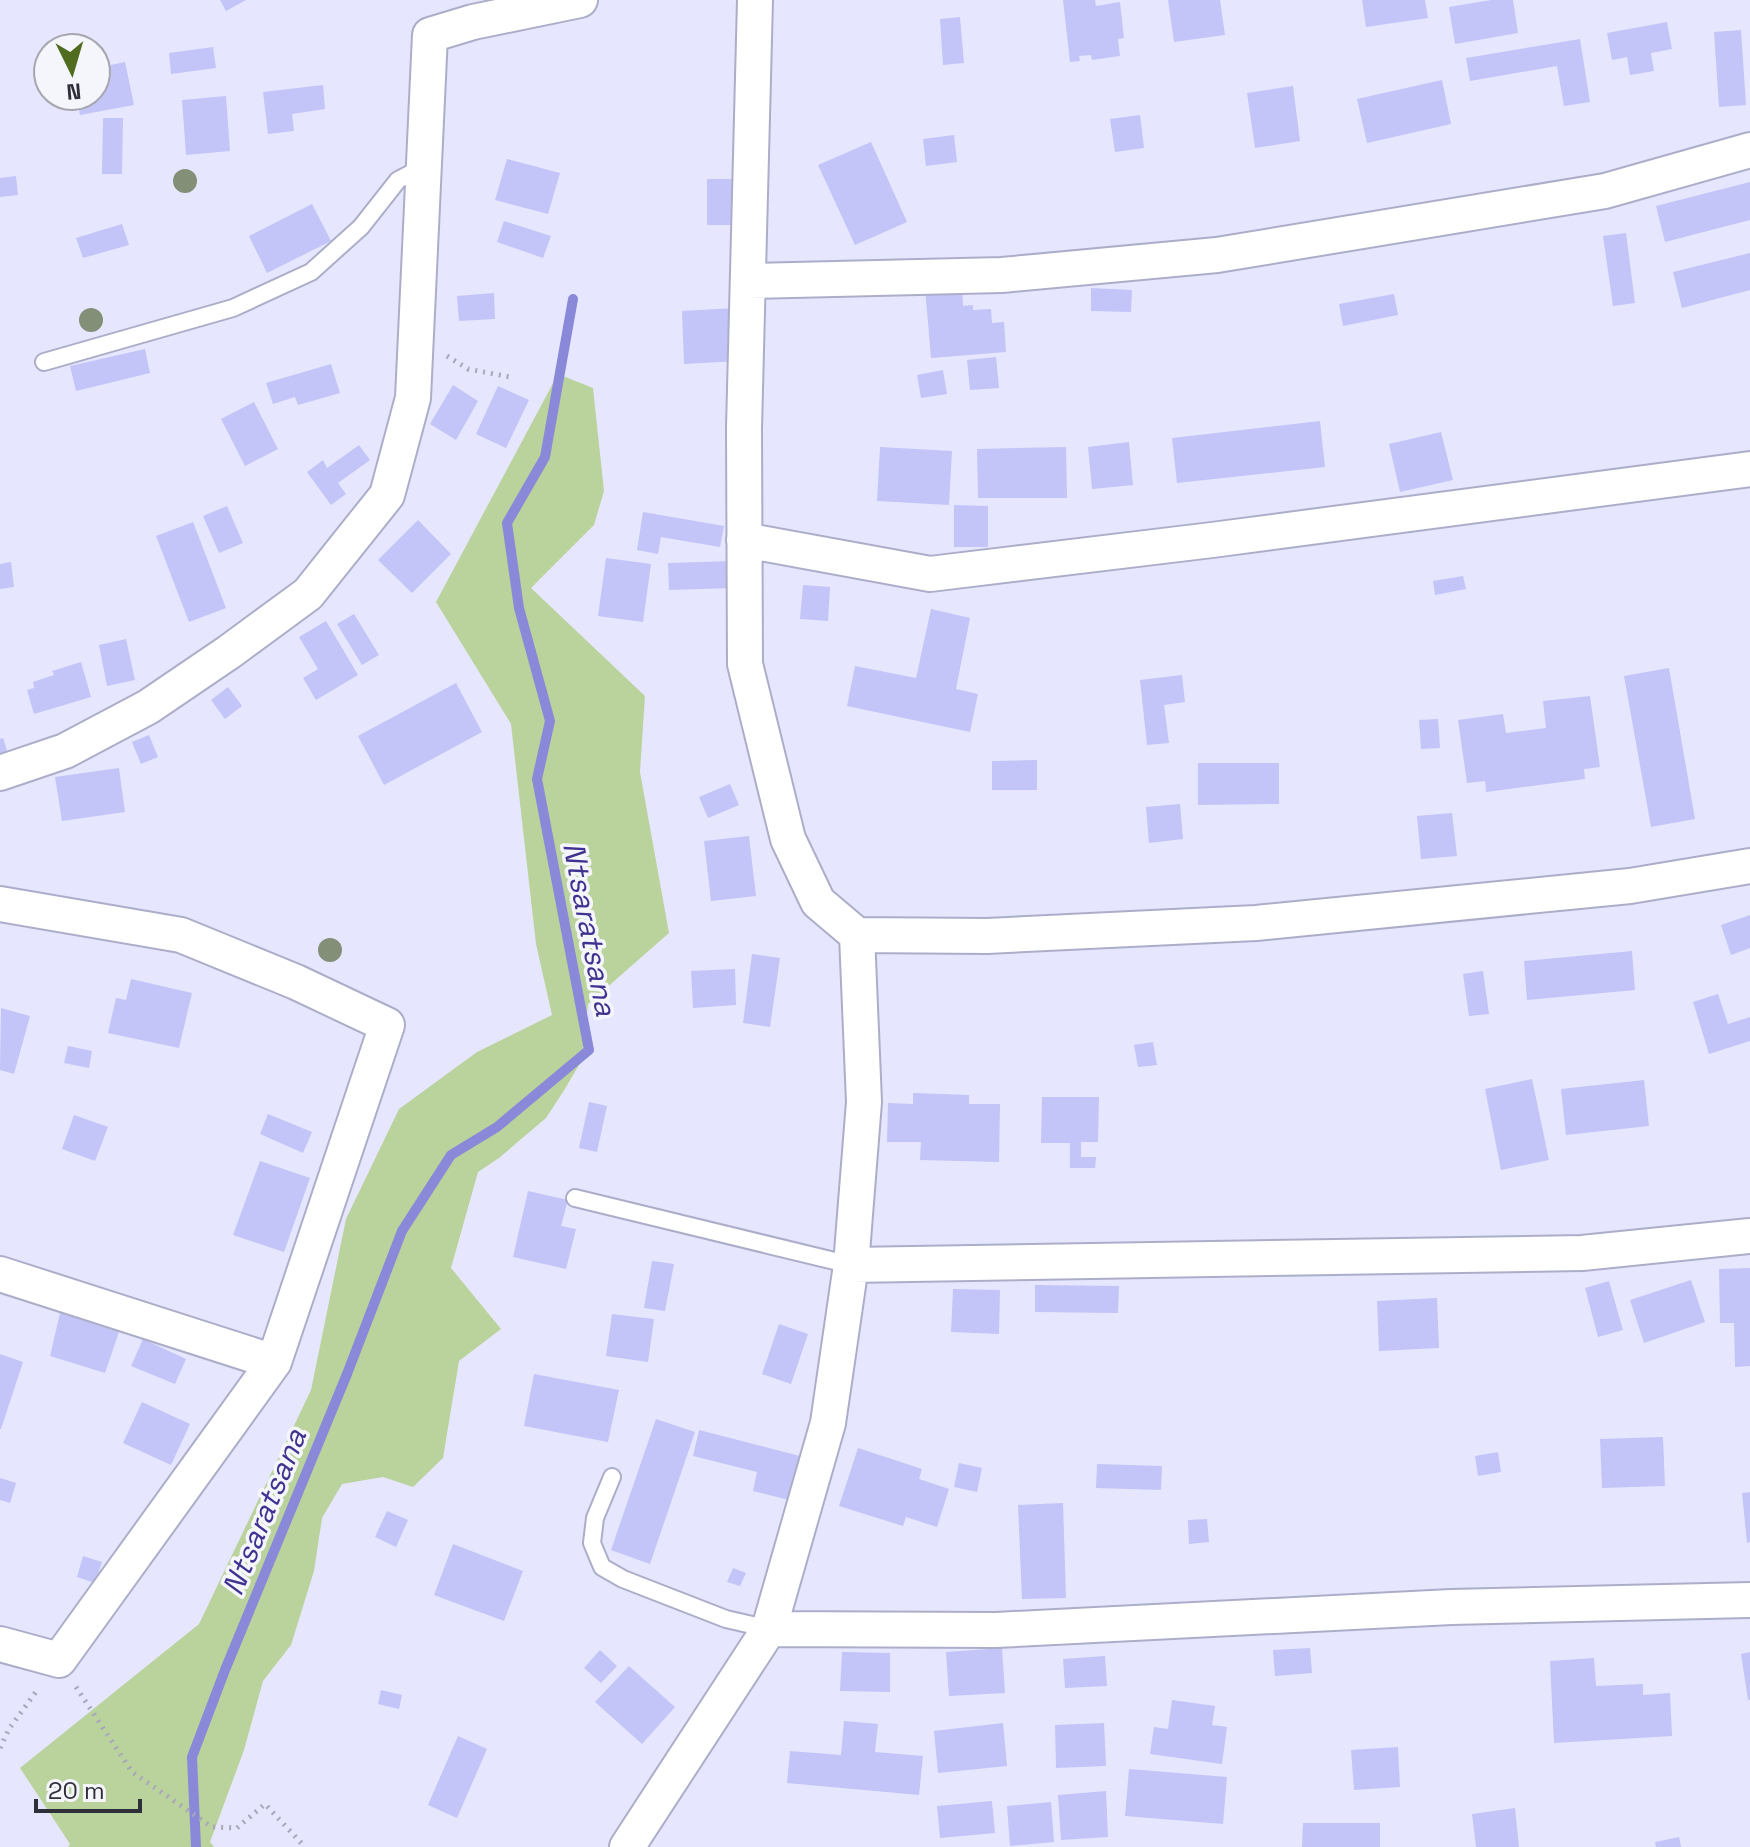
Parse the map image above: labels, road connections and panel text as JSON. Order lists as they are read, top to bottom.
{
  "water": ["Ntsaratsana"],
  "scale_bar": "20 m",
  "north": "bottom"
}
